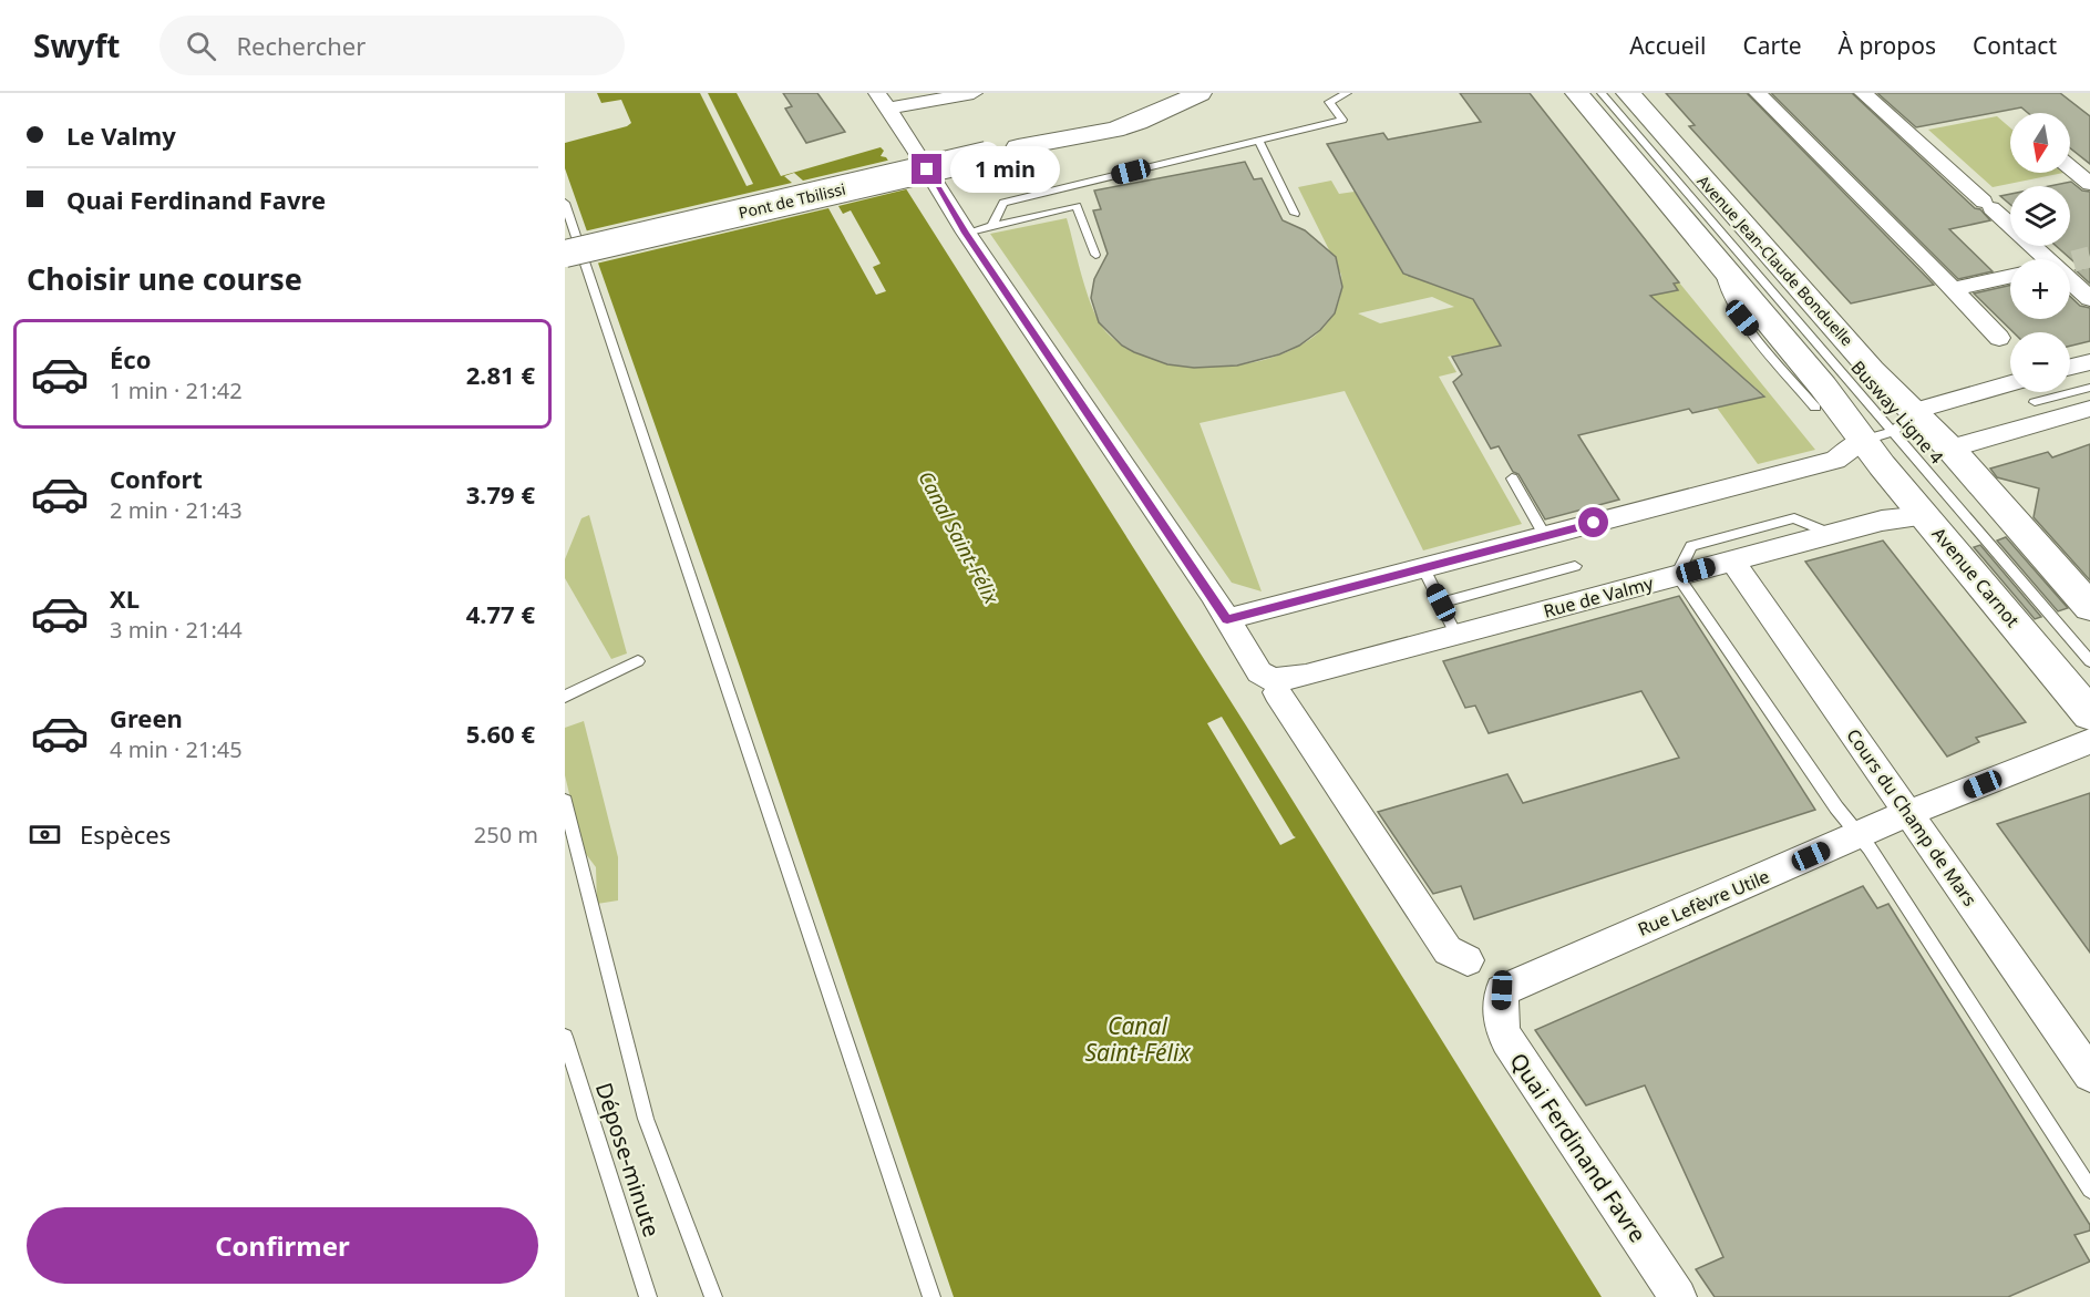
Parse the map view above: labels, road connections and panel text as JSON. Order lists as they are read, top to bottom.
{
  "streets": {
    "main road": ["Pont de Tbilissi", "Avenue Jean-Claude Bonduelle", "Avenue Carnot"],
    "street": [
      "Rue de Valmy",
      "Cours du Champ de Mars",
      "Rue Lefèvre Utile",
      "Quai Ferdinand Favre"
    ],
    "lane": ["Busway Ligne 4", "Dépose-minute"]
  },
  "crossings": [
    ["Busway Ligne 4", "Avenue Carnot"],
    ["Avenue Carnot", "Rue de Valmy"],
    ["Rue de Valmy", "Cours du Champ de Mars"],
    ["Cours du Champ de Mars", "Rue Lefèvre Utile"],
    ["Rue Lefèvre Utile", "Quai Ferdinand Favre"]
  ],
  "water": ["Canal Saint-Félix"],
  "north": "bottom",
  "page": {
    "header": "Swyft",
    "search": "Rechercher",
    "nav": [
      "Accueil",
      "Carte",
      "À propos",
      "Contact"
    ],
    "banner": ["Le Valmy", "Quai Ferdinand Favre"],
    "map_buttons": ["+", "−"],
    "bubble": "1 min",
    "heading": "Choisir une course",
    "list": [
      {
        "name": "Éco",
        "note": "1 min · 21:42",
        "value": "2.81 €"
      },
      {
        "name": "Confort",
        "note": "2 min · 21:43",
        "value": "3.79 €"
      },
      {
        "name": "XL",
        "note": "3 min · 21:44",
        "value": "4.77 €"
      },
      {
        "name": "Green",
        "note": "4 min · 21:45",
        "value": "5.60 €"
      }
    ],
    "pay": ["Espèces", "250 m"],
    "buttons": "Confirmer"
  }
}
